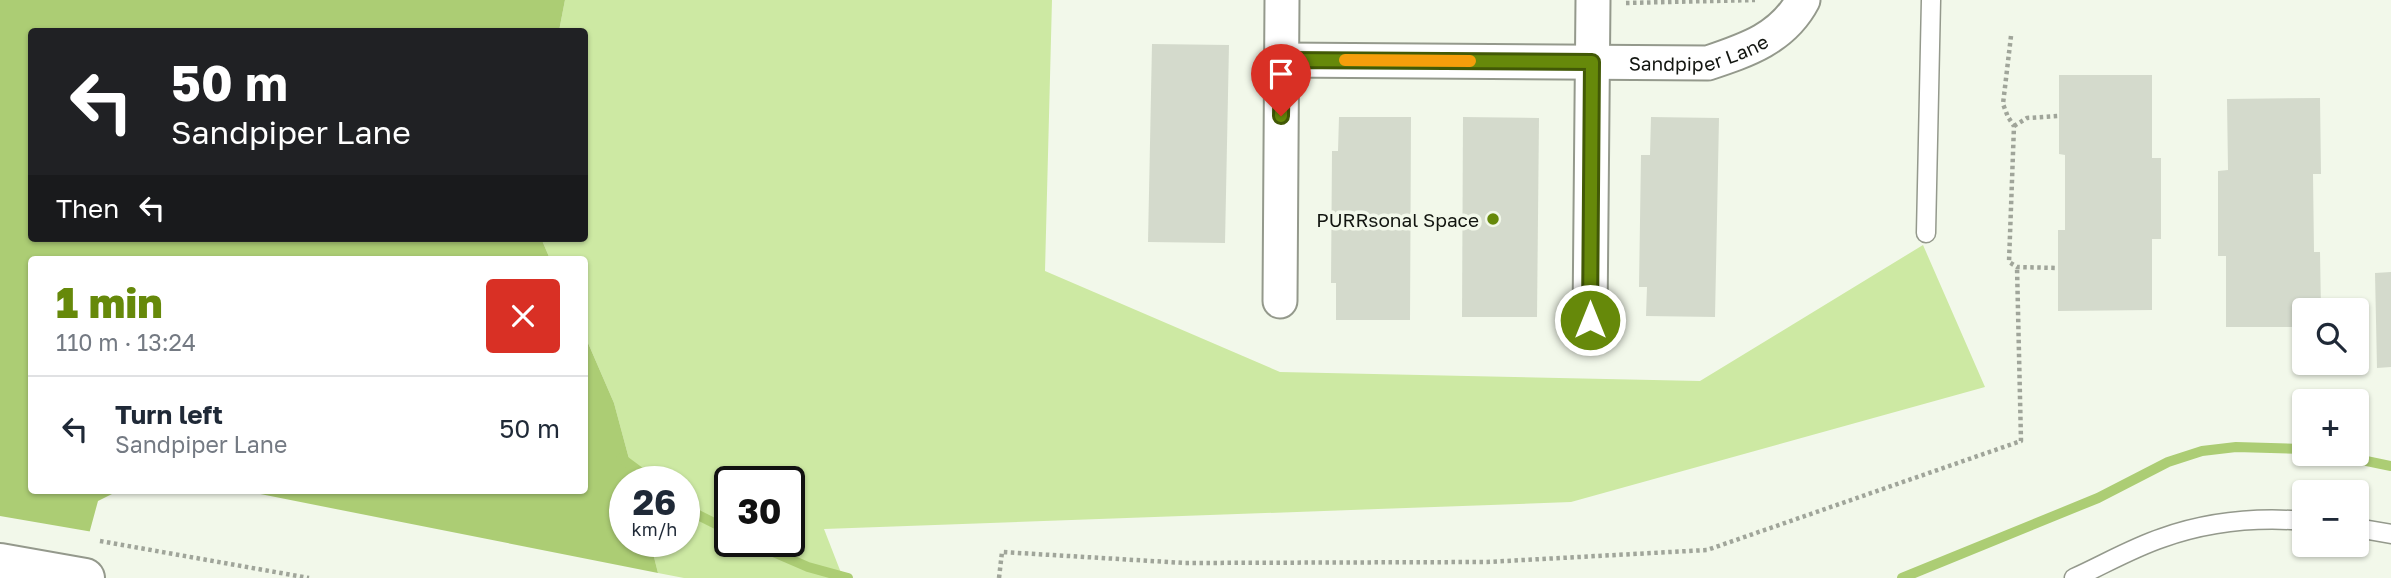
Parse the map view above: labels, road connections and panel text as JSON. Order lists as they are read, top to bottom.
{
  "streets": {
    "street": ["Sandpiper Lane"]
  },
  "places": ["PURRsonal Space"],
  "page": {
    "turn": ["50 m", "Sandpiper Lane"],
    "then": "Then",
    "heading": ["1 min", "110 m · 13:24"],
    "map_buttons": ["+", "−"],
    "list": [
      {
        "name": "Turn left",
        "note": "Sandpiper Lane",
        "value": "50 m"
      }
    ],
    "speed": "26 km/h",
    "limit": "30"
  }
}
